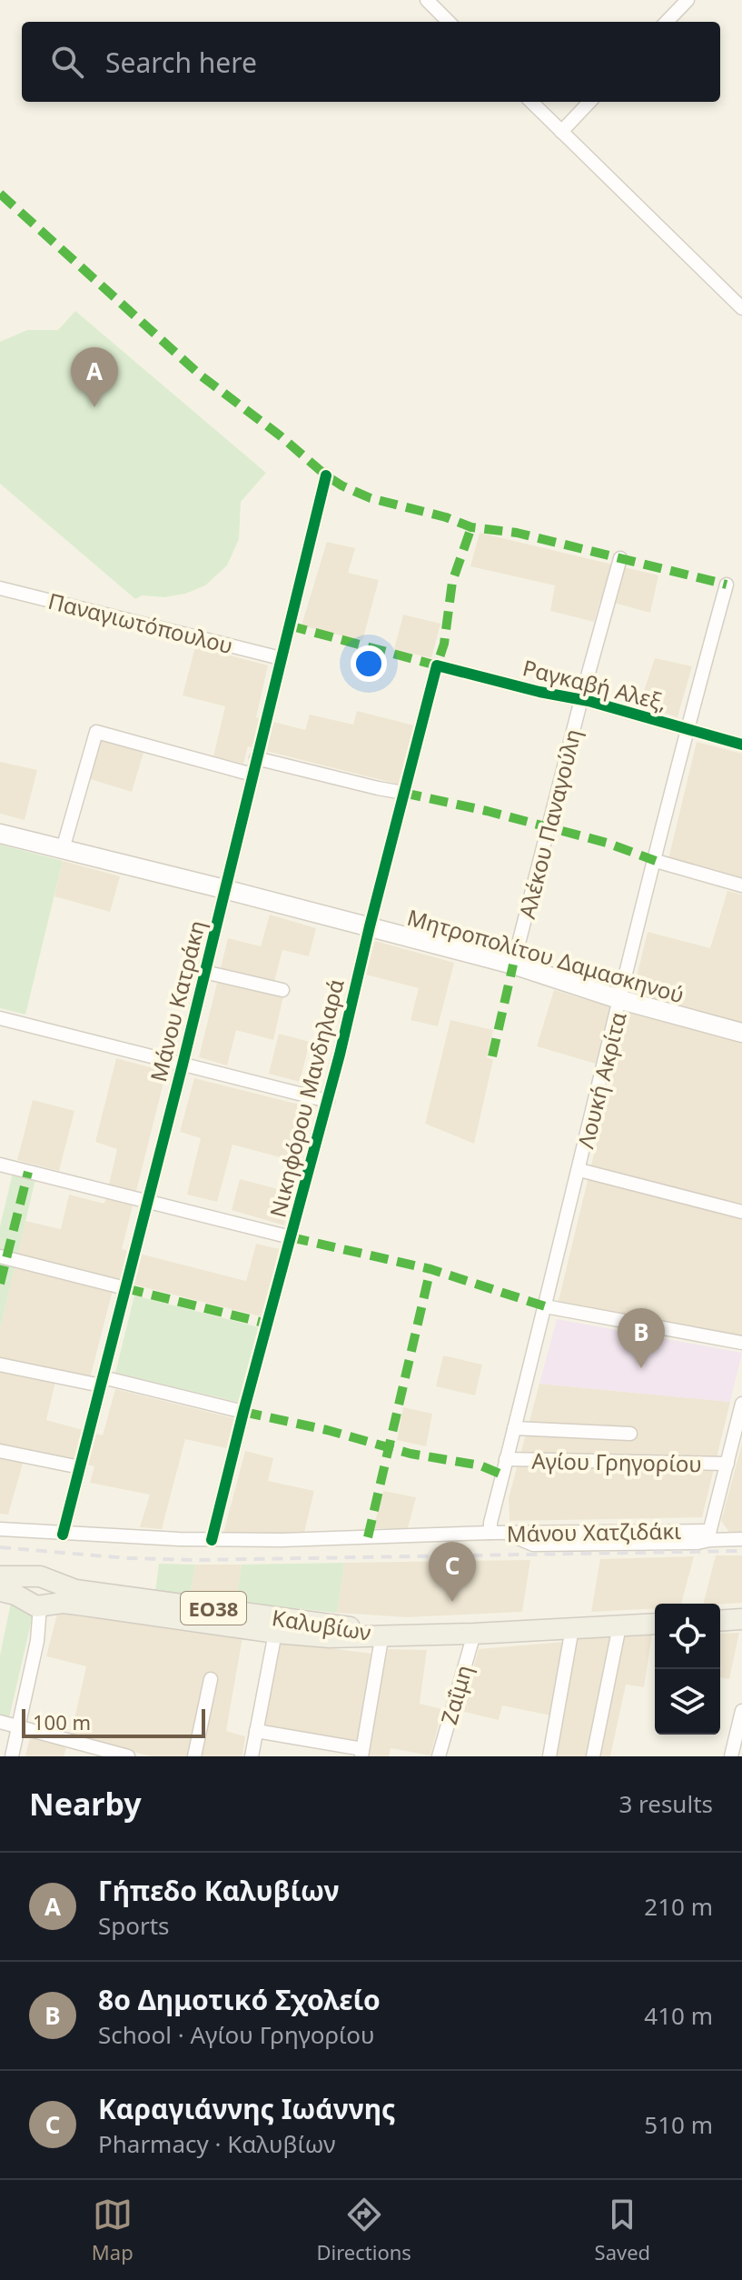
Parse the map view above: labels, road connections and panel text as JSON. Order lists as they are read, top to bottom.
{
  "streets": {
    "main road": ["ΕΟ38", "Καλυβίων"],
    "street": [
      "Παναγιωτόπουλου",
      "Ραγκαβή Αλεξ,",
      "Αλέκου Παναγούλη",
      "Μητροπολίτου Δαμασκηνού",
      "Μάνου Κατράκη",
      "Λουκή Ακρίτα",
      "Νικηφόρου Μανδηλαρά",
      "Αγίου Γρηγορίου",
      "Μάνου Χατζιδάκι",
      "Ζαΐμη"
    ]
  },
  "crossings": [
    ["Παναγιωτόπουλου", "Μάνου Κατράκη"],
    ["Ραγκαβή Αλεξ,", "Αλέκου Παναγούλη"],
    ["Ραγκαβή Αλεξ,", "Λουκή Ακρίτα"],
    ["Ραγκαβή Αλεξ,", "Νικηφόρου Μανδηλαρά"],
    ["Αλέκου Παναγούλη", "Μητροπολίτου Δαμασκηνού"],
    ["Μητροπολίτου Δαμασκηνού", "Μάνου Κατράκη"],
    ["Μητροπολίτου Δαμασκηνού", "Λουκή Ακρίτα"],
    ["Μητροπολίτου Δαμασκηνού", "Νικηφόρου Μανδηλαρά"],
    ["Μάνου Κατράκη", "Μάνου Χατζιδάκι"],
    ["Λουκή Ακρίτα", "Αγίου Γρηγορίου"],
    ["Λουκή Ακρίτα", "Μάνου Χατζιδάκι"],
    ["Νικηφόρου Μανδηλαρά", "Μάνου Χατζιδάκι"],
    ["Καλυβίων", "Ζαΐμη"]
  ],
  "scale_bar": "100 m",
  "page": {
    "search": "Search here",
    "pins": ["A", "B", "C"],
    "scale": "100 m",
    "heading": ["Nearby", "3 results"],
    "list": [
      {
        "mark": "A",
        "name": "Γήπεδο Καλυβίων",
        "note": "Sports",
        "value": "210 m"
      },
      {
        "mark": "B",
        "name": "8ο Δημοτικό Σχολείο",
        "note": "School · Αγίου Γρηγορίου",
        "value": "410 m"
      },
      {
        "mark": "C",
        "name": "Καραγιάννης Ιωάννης",
        "note": "Pharmacy · Καλυβίων",
        "value": "510 m"
      }
    ],
    "nav": ["Map", "Directions", "Saved"]
  }
}
